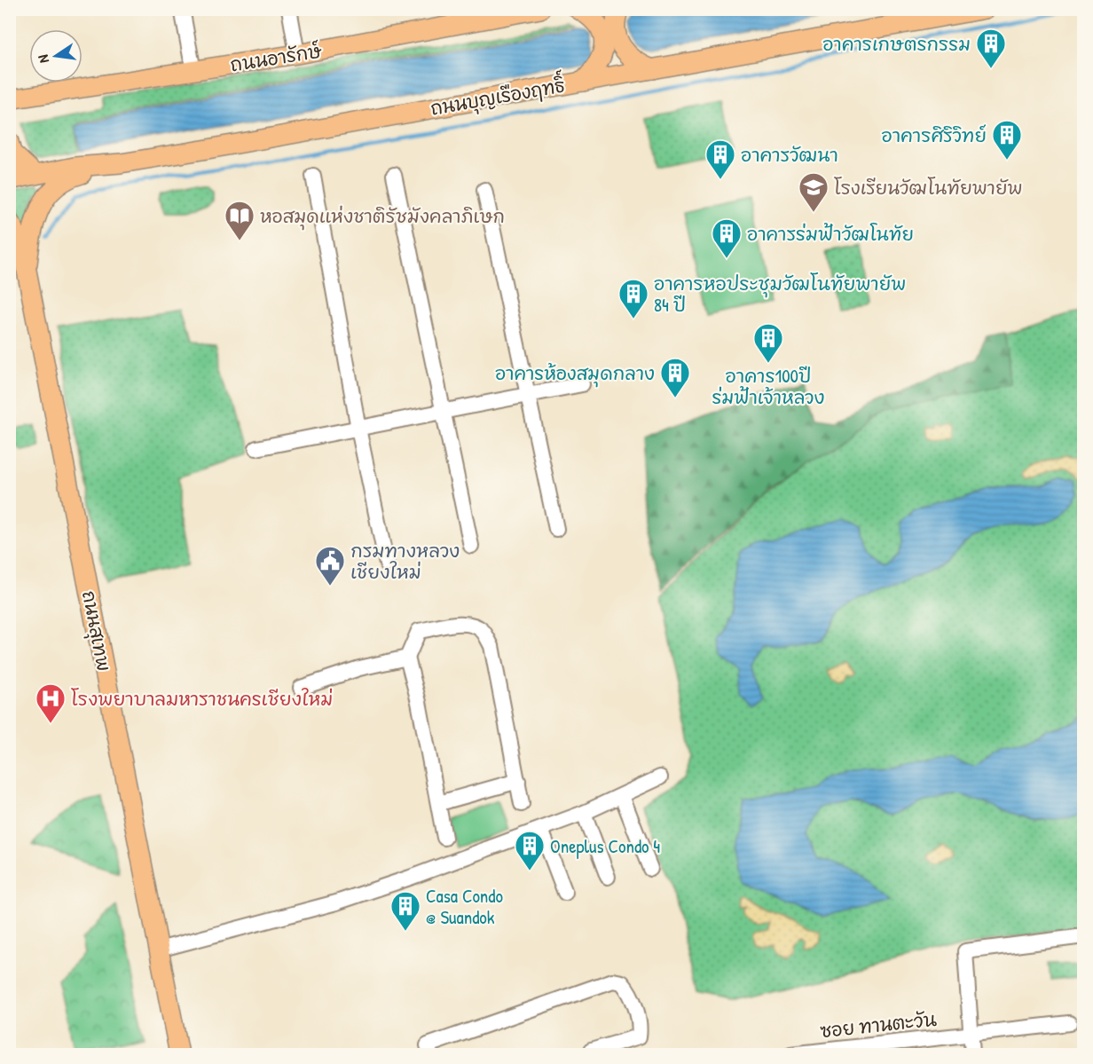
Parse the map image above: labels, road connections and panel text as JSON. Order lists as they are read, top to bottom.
{
  "streets": {
    "main road": ["ถนนอารักษ์", "ถนนบุญเรืองฤทธิ์", "ถนนสุเทพ"],
    "street": ["ซอย ทานตะวัน"]
  },
  "crossings": [
    ["ถนนบุญเรืองฤทธิ์", "ถนนสุเทพ"]
  ],
  "places": {
    "building": [
      "อาคารเกษตรกรรม",
      "อาคารศิริวิทย์",
      "อาคารวัฒนา",
      "อาคารร่มฟ้าวัฒโนทัย",
      "อาคารหอประชุมวัฒโนทัยพายัพ 84 ปี",
      "อาคาร100ปี ร่มฟ้าเจ้าหลวง",
      "อาคารห้องสมุดกลาง",
      "Oneplus Condo 4",
      "Casa Condo @ Suandok"
    ],
    "school or university": ["โรงเรียนวัฒโนทัยพายัพ"],
    "library": ["หอสมุดแห่งชาติรัชมังคลาภิเษก"],
    "public building": ["กรมทางหลวง เชียงใหม่"],
    "hospital": ["โรงพยาบาลมหาราชนครเชียงใหม่"]
  },
  "north": "left"
}
